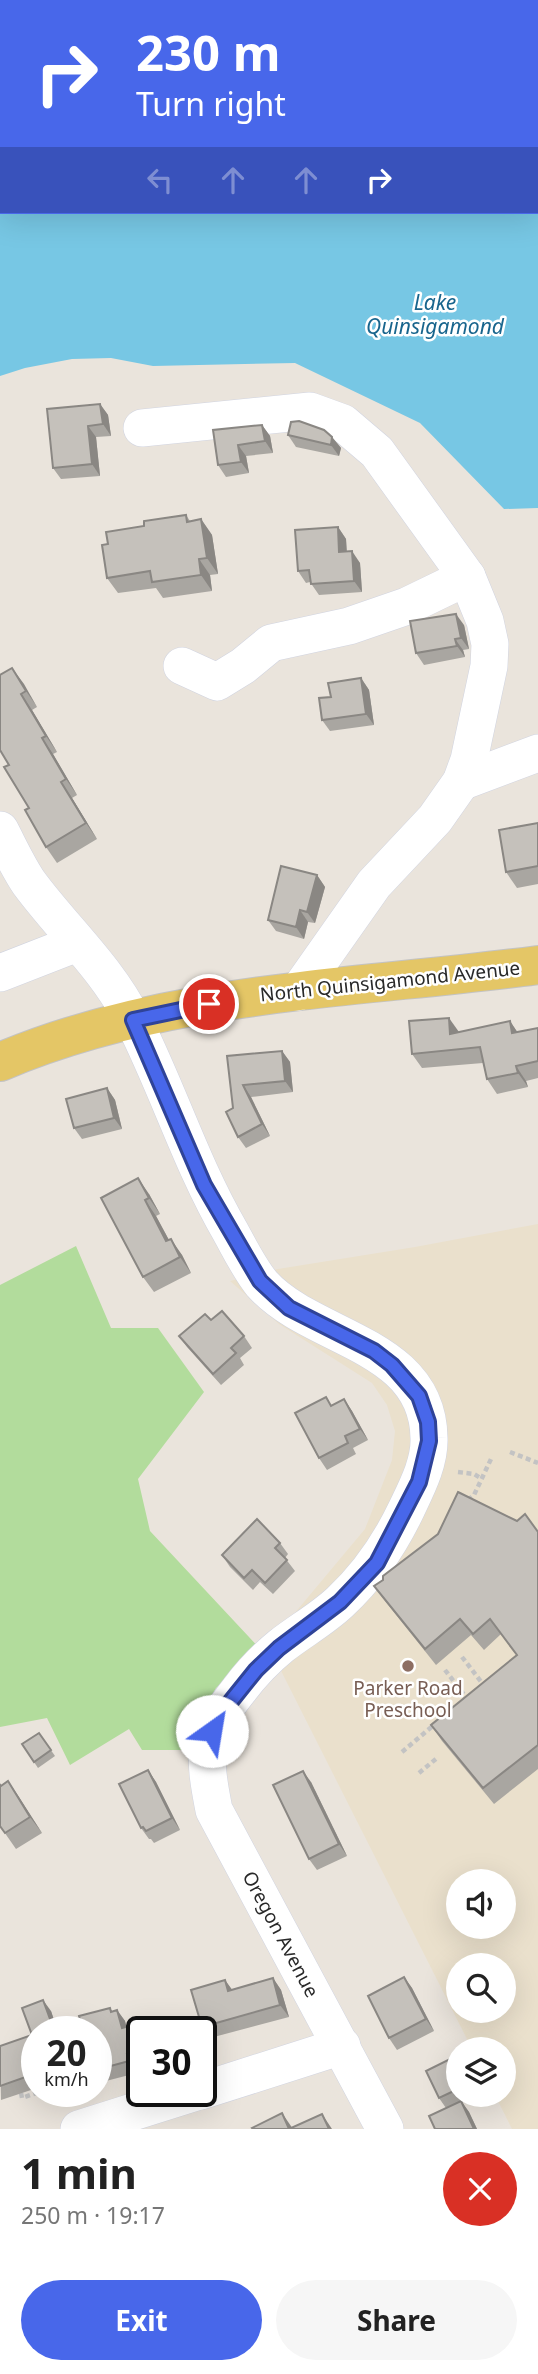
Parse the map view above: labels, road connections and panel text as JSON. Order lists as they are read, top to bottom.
{
  "streets": {
    "main road": ["North Quinsigamond Avenue"],
    "street": ["Oregon Avenue"]
  },
  "crossings": [
    ["North Quinsigamond Avenue", "Oregon Avenue"]
  ],
  "water": ["Lake Quinsigamond"],
  "places": ["Parker Road Preschool"],
  "page": {
    "turn": ["230 m", "Turn right"],
    "speed": "20 km/h",
    "limit": "30",
    "heading": ["1 min", "250 m · 19:17"],
    "buttons": ["Exit", "Share"]
  }
}
